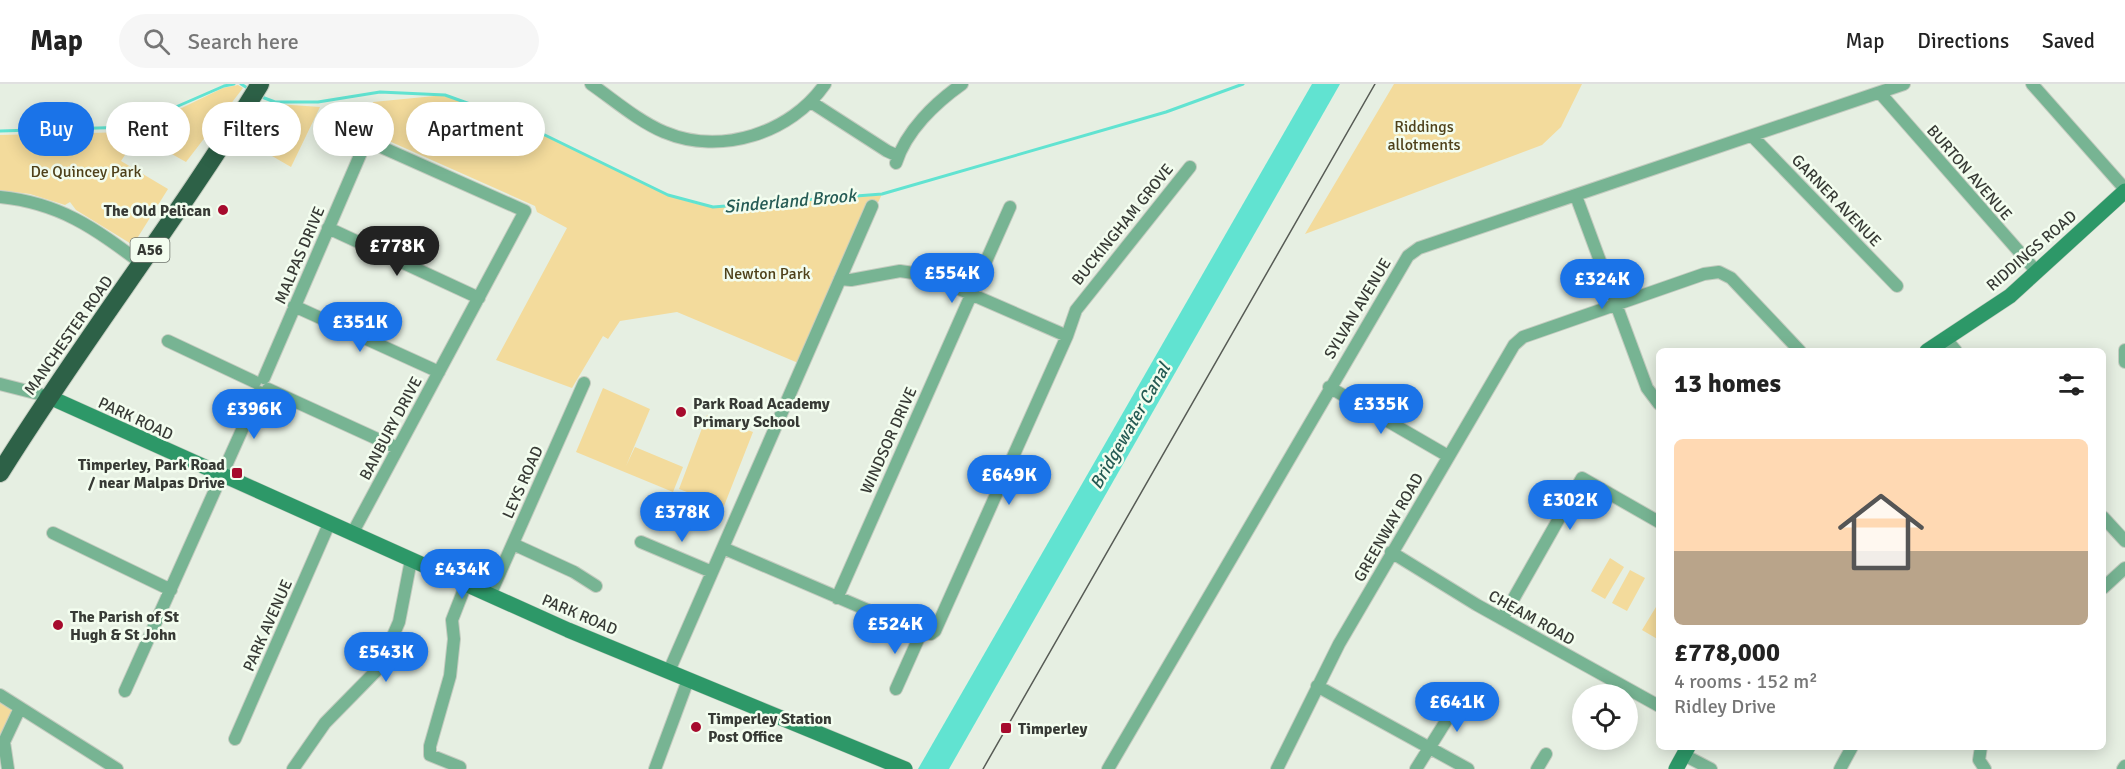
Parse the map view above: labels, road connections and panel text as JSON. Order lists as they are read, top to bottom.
{
  "streets": {
    "highway": ["A56", "MANCHESTER ROAD"],
    "main road": ["RIDDINGS ROAD", "PARK ROAD"],
    "street": [
      "BURTON AVENUE",
      "GARNER AVENUE",
      "BUCKINGHAM GROVE",
      "MALPAS DRIVE",
      "SYLVAN AVENUE",
      "BANBURY DRIVE",
      "WINDSOR DRIVE",
      "LEYS ROAD",
      "GREENWAY ROAD",
      "CHEAM ROAD",
      "PARK AVENUE"
    ]
  },
  "crossings": [
    ["BURTON AVENUE", "RIDDINGS ROAD"],
    ["BURTON AVENUE", "SYLVAN AVENUE"],
    ["GARNER AVENUE", "SYLVAN AVENUE"],
    ["MALPAS DRIVE", "PARK ROAD"],
    ["MALPAS DRIVE", "BANBURY DRIVE"],
    ["MANCHESTER ROAD", "PARK ROAD"],
    ["PARK ROAD", "BANBURY DRIVE"],
    ["PARK ROAD", "LEYS ROAD"],
    ["PARK ROAD", "PARK AVENUE"],
    ["GREENWAY ROAD", "CHEAM ROAD"]
  ],
  "water": ["Sinderland Brook", "Bridgewater Canal"],
  "parks": ["Riddings allotments", "De Quincey Park", "Newton Park"],
  "places": {
    "other": [
      "The Old Pelican",
      "Park Road Academy Primary School",
      "The Parish of St Hugh & St John",
      "Timperley Station Post Office"
    ],
    "transit": ["Timperley, Park Road / near Malpas Drive", "Timperley"]
  },
  "page": {
    "header": "Map",
    "search": "Search here",
    "nav": ["Map", "Directions", "Saved"],
    "chip": [
      "Buy",
      "Rent",
      "Filters",
      "New",
      "Apartment"
    ],
    "price": [
      "£778K",
      "£554K",
      "£324K",
      "£351K",
      "£335K",
      "£396K",
      "£649K",
      "£302K",
      "£378K",
      "£434K",
      "£524K",
      "£543K",
      "£641K"
    ],
    "heading": "13 homes",
    "list": [
      {
        "name": "£778,000",
        "note": "4 rooms · 152 m² · Ridley Drive"
      }
    ]
  }
}
